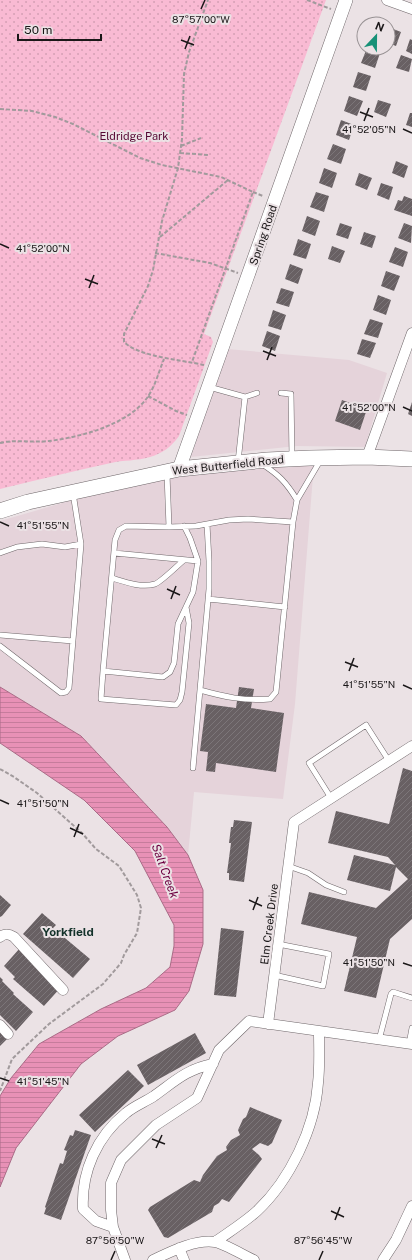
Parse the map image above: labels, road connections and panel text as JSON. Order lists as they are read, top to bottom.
{
  "streets": {
    "main road": ["West Butterfield Road"],
    "street": ["Spring Road", "Elm Creek Drive"]
  },
  "crossings": [
    ["Spring Road", "West Butterfield Road"]
  ],
  "districts": ["Yorkfield"],
  "water": ["Salt Creek"],
  "parks": ["Eldridge Park"],
  "scale_bar": "50 m",
  "north": "top",
  "coordinates": [
    "87°57'00\"W",
    "41°52'05\"N",
    "41°52'00\"N",
    "41°51'55\"N",
    "41°51'50\"N",
    "41°51'45\"N",
    "87°56'50\"W",
    "87°56'45\"W"
  ]
}
